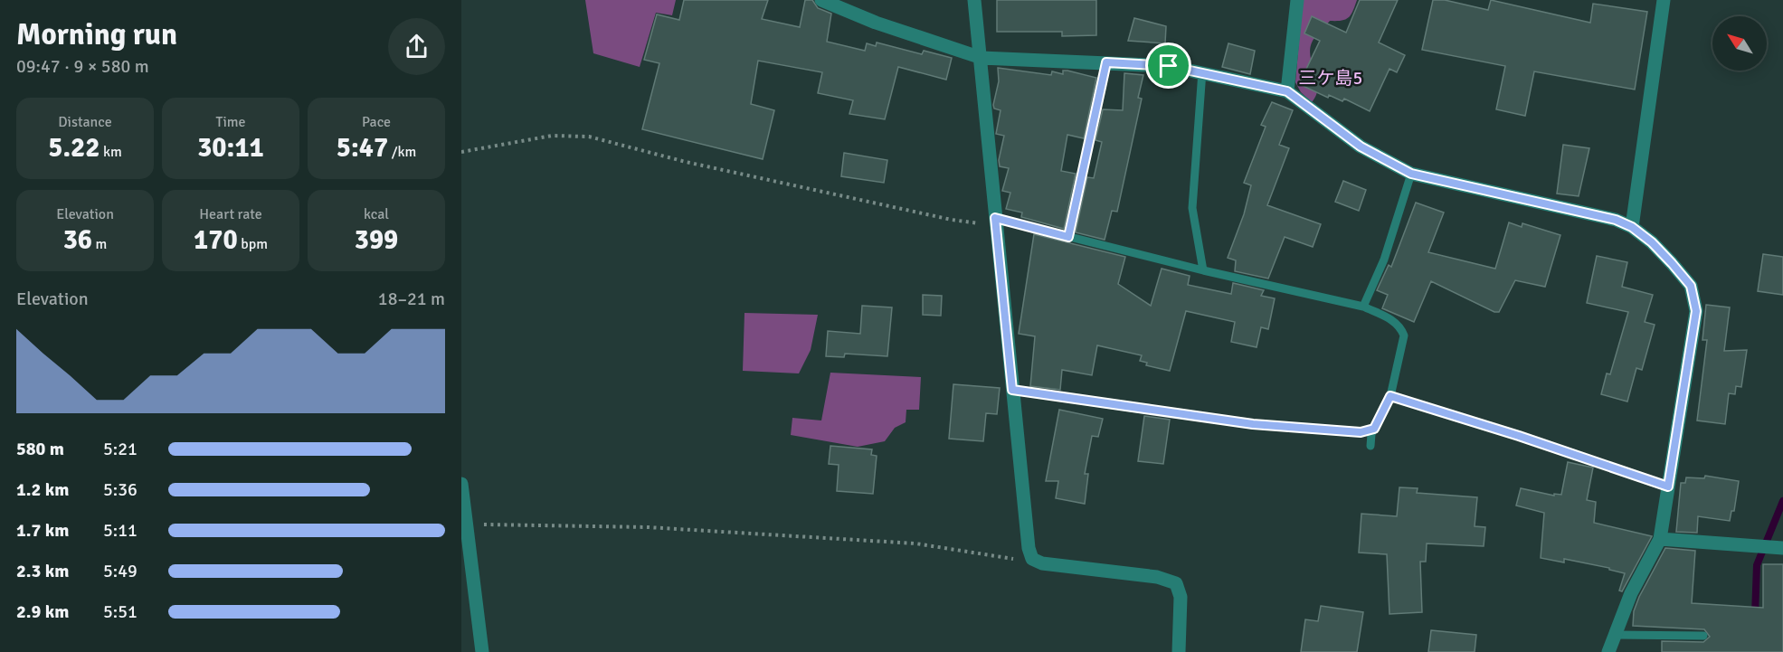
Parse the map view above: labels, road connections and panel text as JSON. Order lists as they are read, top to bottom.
{
  "districts": ["三ケ島5"],
  "north": "top left",
  "page": {
    "heading": ["Morning run", "09:47 · 9 × 580 m"],
    "stats": [
      ["Distance", "5.22 km"],
      ["Time", "30:11"],
      ["Pace", "5:47 /km"],
      ["Elevation", "36 m"],
      ["Heart rate", "170 bpm"],
      ["kcal", "399"]
    ],
    "chart": ["Elevation", "18–21 m"],
    "list": [
      {
        "name": "580 m",
        "note": "5:21"
      },
      {
        "name": "1.2 km",
        "note": "5:36"
      },
      {
        "name": "1.7 km",
        "note": "5:11"
      },
      {
        "name": "2.3 km",
        "note": "5:49"
      },
      {
        "name": "2.9 km",
        "note": "5:51"
      }
    ]
  }
}
